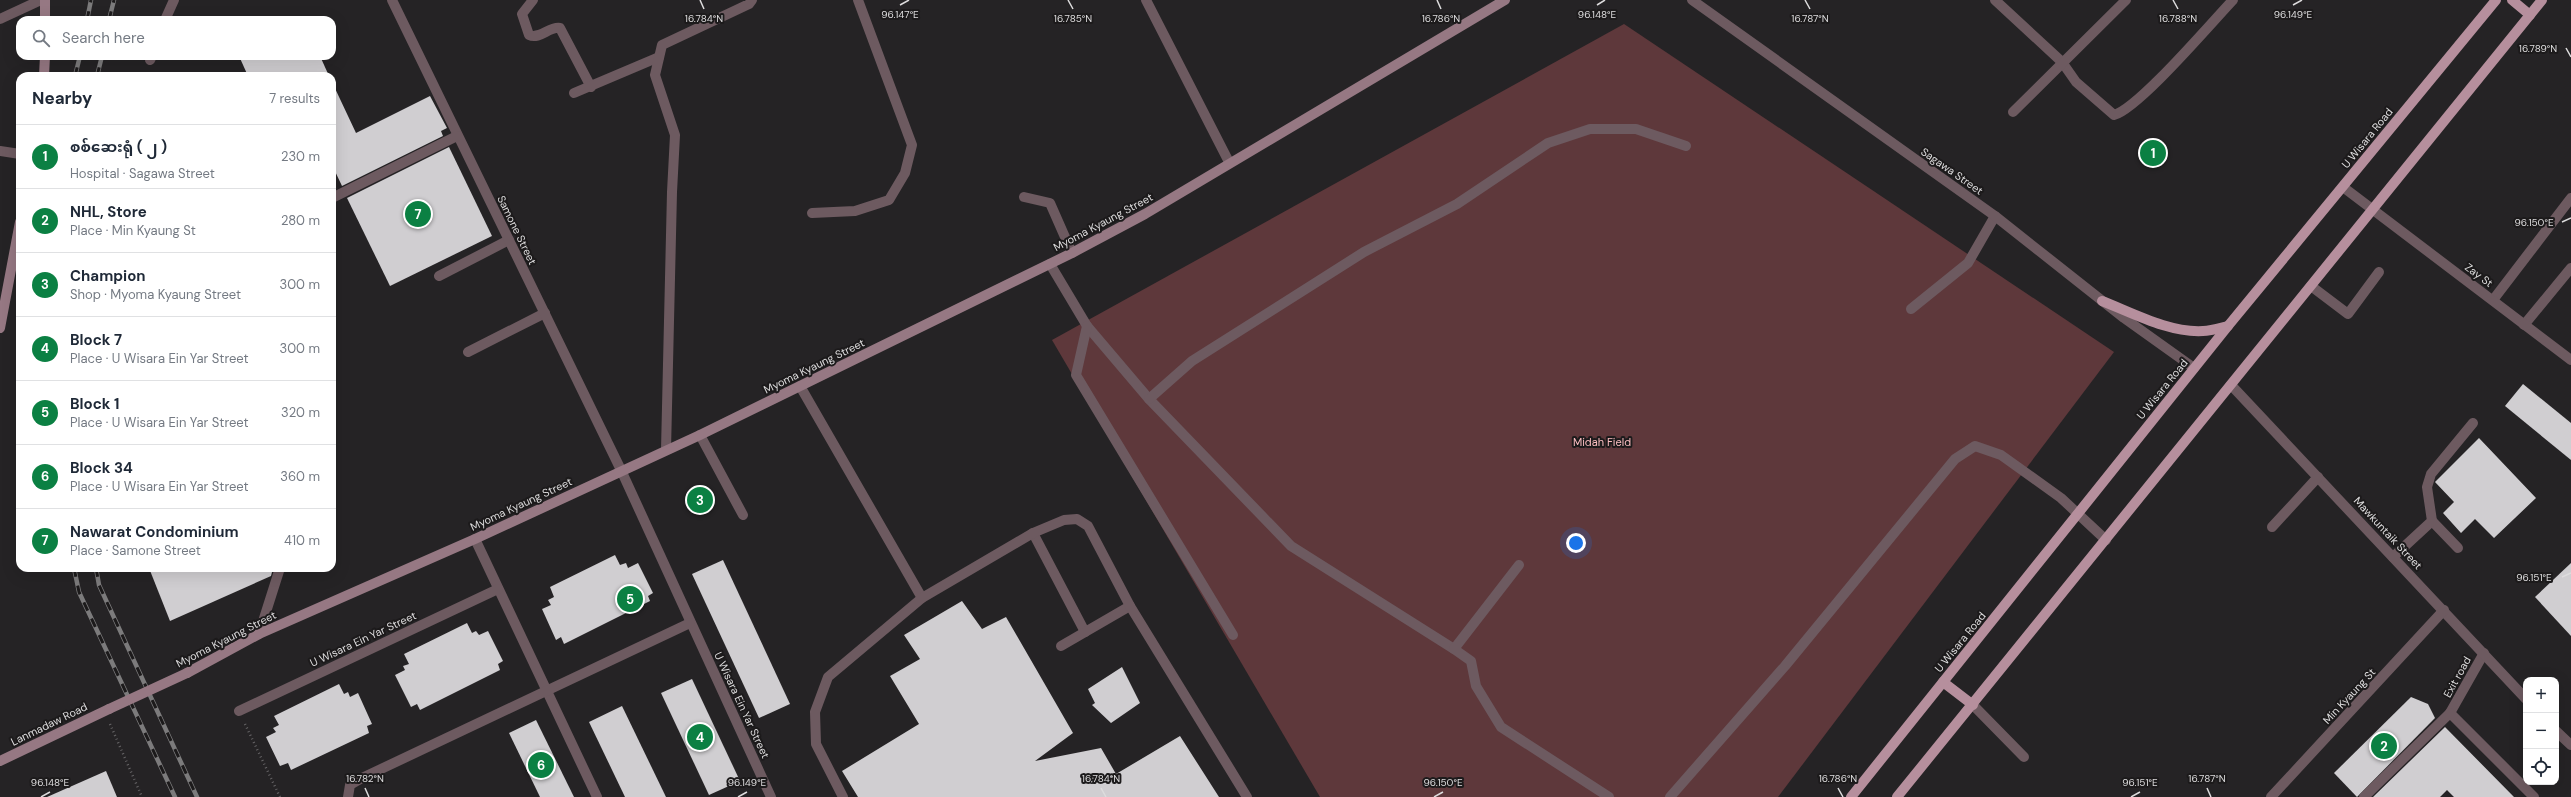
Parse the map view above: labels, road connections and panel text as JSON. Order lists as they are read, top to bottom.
{
  "streets": {
    "main road": ["U Wisara Road", "Myoma Kyaung Street", "Lanmadaw Road"],
    "street": [
      "Sagawa Street",
      "Samone Street",
      "Zay St",
      "Mawkuntaik Street",
      "U Wisara Ein Yar Street",
      "Exit road",
      "Min Kyaung St"
    ]
  },
  "crossings": [
    ["U Wisara Road", "Sagawa Street"],
    ["U Wisara Road", "Zay St"],
    ["Myoma Kyaung Street", "Samone Street"],
    ["Myoma Kyaung Street", "U Wisara Ein Yar Street"],
    ["Myoma Kyaung Street", "Lanmadaw Road"],
    ["Samone Street", "U Wisara Ein Yar Street"],
    ["Mawkuntaik Street", "Exit road"],
    ["Mawkuntaik Street", "Min Kyaung St"]
  ],
  "parks": ["Midah Field"],
  "page": {
    "search": "Search here",
    "heading": ["Nearby", "7 results"],
    "list": [
      {
        "mark": "1",
        "name": "စစ်ဆေးရုံ ( ၂ )",
        "note": "Hospital · Sagawa Street",
        "value": "230 m"
      },
      {
        "mark": "2",
        "name": "NHL, Store",
        "note": "Place · Min Kyaung St",
        "value": "280 m"
      },
      {
        "mark": "3",
        "name": "Champion",
        "note": "Shop · Myoma Kyaung Street",
        "value": "300 m"
      },
      {
        "mark": "4",
        "name": "Block 7",
        "note": "Place · U Wisara Ein Yar Street",
        "value": "300 m"
      },
      {
        "mark": "5",
        "name": "Block 1",
        "note": "Place · U Wisara Ein Yar Street",
        "value": "320 m"
      },
      {
        "mark": "6",
        "name": "Block 34",
        "note": "Place · U Wisara Ein Yar Street",
        "value": "360 m"
      },
      {
        "mark": "7",
        "name": "Nawarat Condominium",
        "note": "Place · Samone Street",
        "value": "410 m"
      }
    ],
    "pins": [
      "1",
      "7",
      "3",
      "5",
      "4",
      "2",
      "6"
    ],
    "map_buttons": ["+", "−"]
  },
  "coordinates": [
    "96.147°E",
    "96.148°E",
    "96.149°E",
    "16.784°N",
    "16.785°N",
    "16.786°N",
    "16.787°N",
    "16.788°N",
    "16.789°N",
    "96.150°E",
    "96.151°E",
    "16.782°N"
  ]
}
